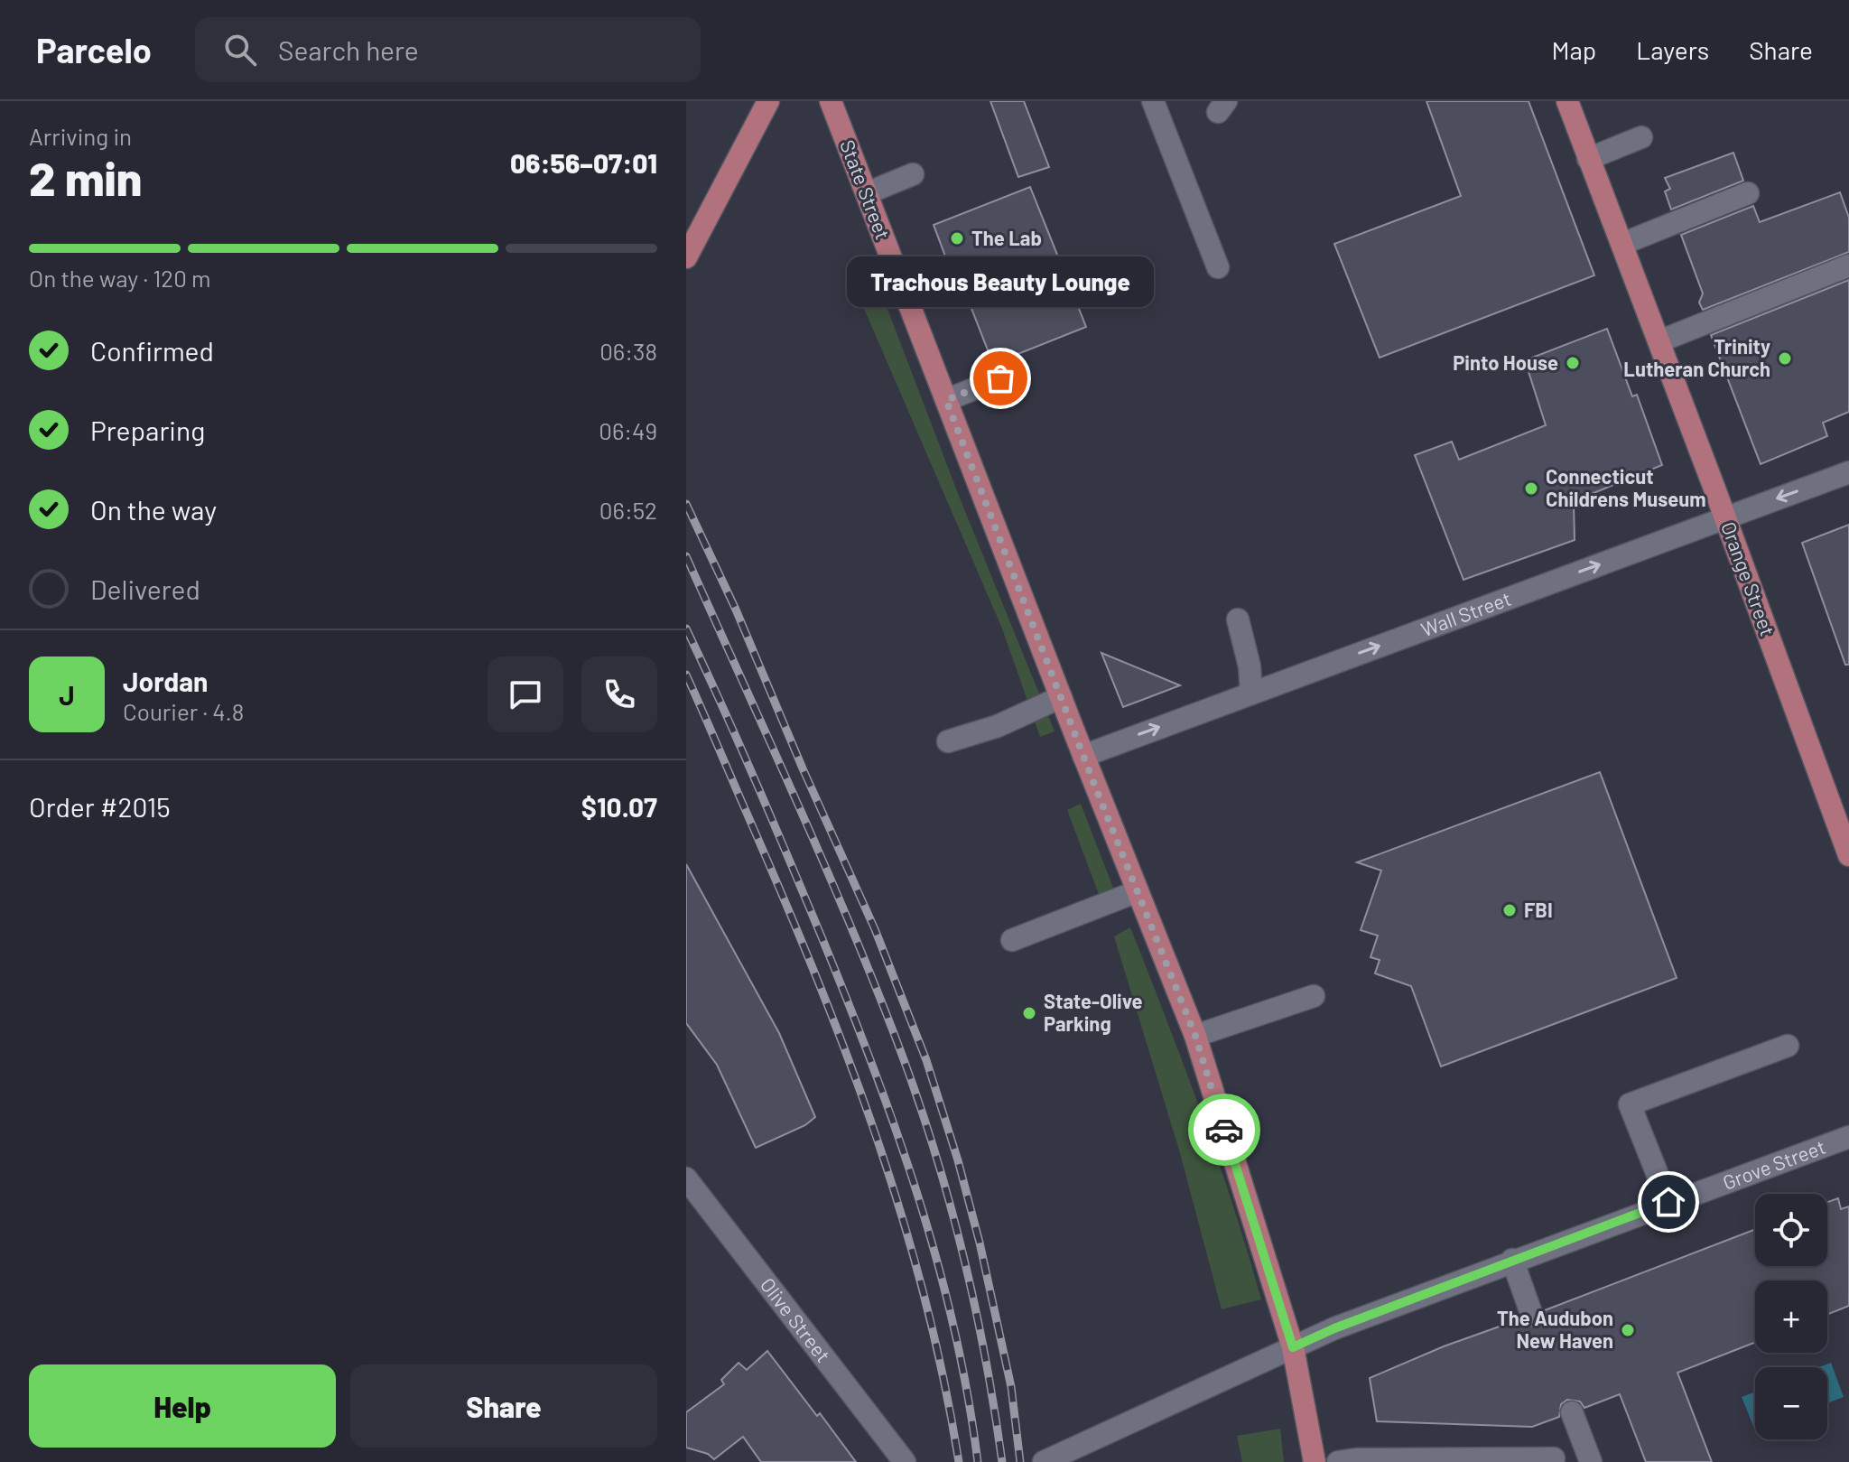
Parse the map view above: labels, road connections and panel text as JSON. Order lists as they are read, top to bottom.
{
  "streets": {
    "main road": ["State Street", "Orange Street"],
    "street": ["Wall Street", "Grove Street", "Olive Street"]
  },
  "crossings": [
    ["State Street", "Wall Street"],
    ["State Street", "Grove Street"],
    ["Orange Street", "Wall Street"]
  ],
  "places": [
    "The Lab",
    "Trinity Lutheran Church",
    "Pinto House",
    "Trachous Beauty Lounge",
    "Connecticut Childrens Museum",
    "FBI",
    "State-Olive Parking",
    "The Audubon New Haven"
  ],
  "page": {
    "header": "Parcelo",
    "search": "Search here",
    "nav": ["Map", "Layers", "Share"],
    "heading": ["2 min", "Arriving in", "06:56–07:01"],
    "panel": [
      "Jordan",
      "Courier · 4.8",
      "Order #2015",
      "$10.07"
    ],
    "bar": "On the way · 120 m",
    "bubble": "Trachous Beauty Lounge",
    "list": [
      ["Confirmed", "06:38"],
      ["Preparing", "06:49"],
      ["On the way", "06:52"],
      "Delivered"
    ],
    "round": "J",
    "map_buttons": ["+", "−"],
    "buttons": ["Help", "Share"]
  }
}
